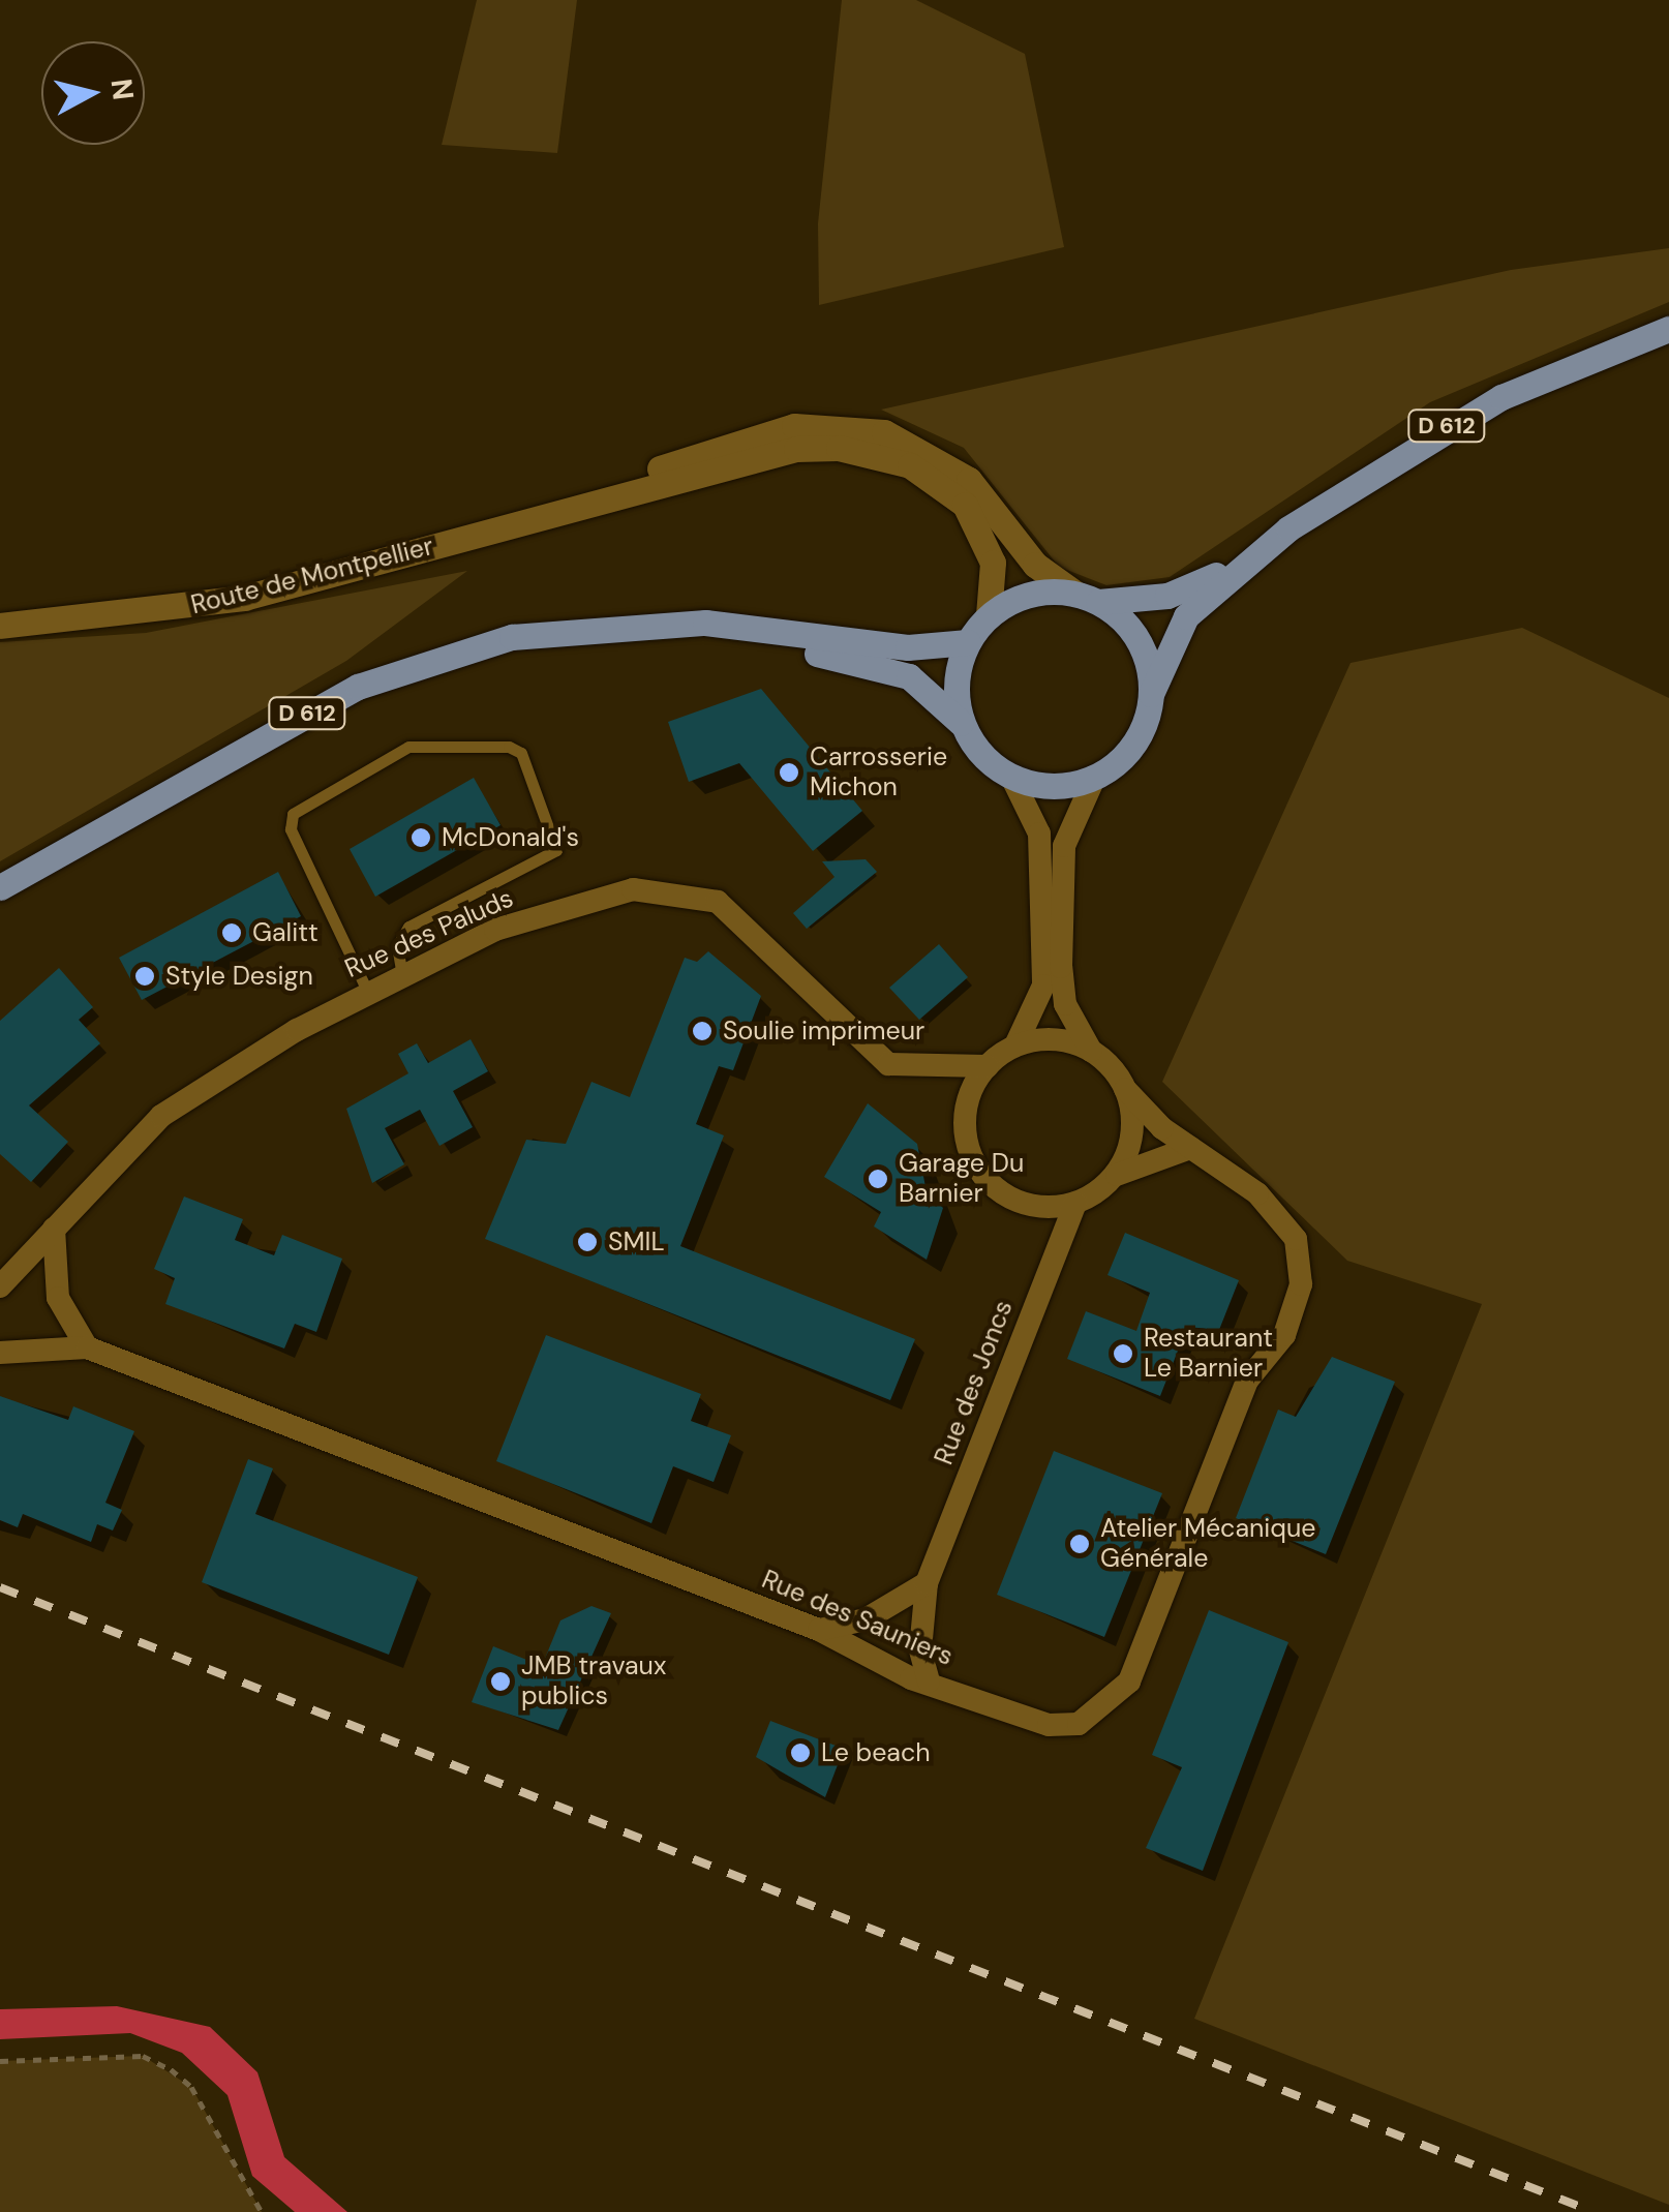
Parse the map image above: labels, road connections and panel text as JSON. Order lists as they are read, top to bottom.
{
  "streets": {
    "main road": ["D 612", "Route de Montpellier"],
    "street": ["Rue des Paluds", "Rue des Joncs", "Rue des Sauniers"]
  },
  "crossings": [
    ["Rue des Paluds", "Rue des Joncs"],
    ["Rue des Paluds", "Rue des Sauniers"],
    ["Rue des Joncs", "Rue des Sauniers"]
  ],
  "places": [
    "Carrosserie Michon",
    "McDonald's",
    "Galitt",
    "Style Design",
    "Soulie imprimeur",
    "Garage Du Barnier",
    "SMIL",
    "Restaurant Le Barnier",
    "Atelier Mécanique Générale",
    "JMB travaux publics",
    "Le beach"
  ],
  "north": "right"
}
